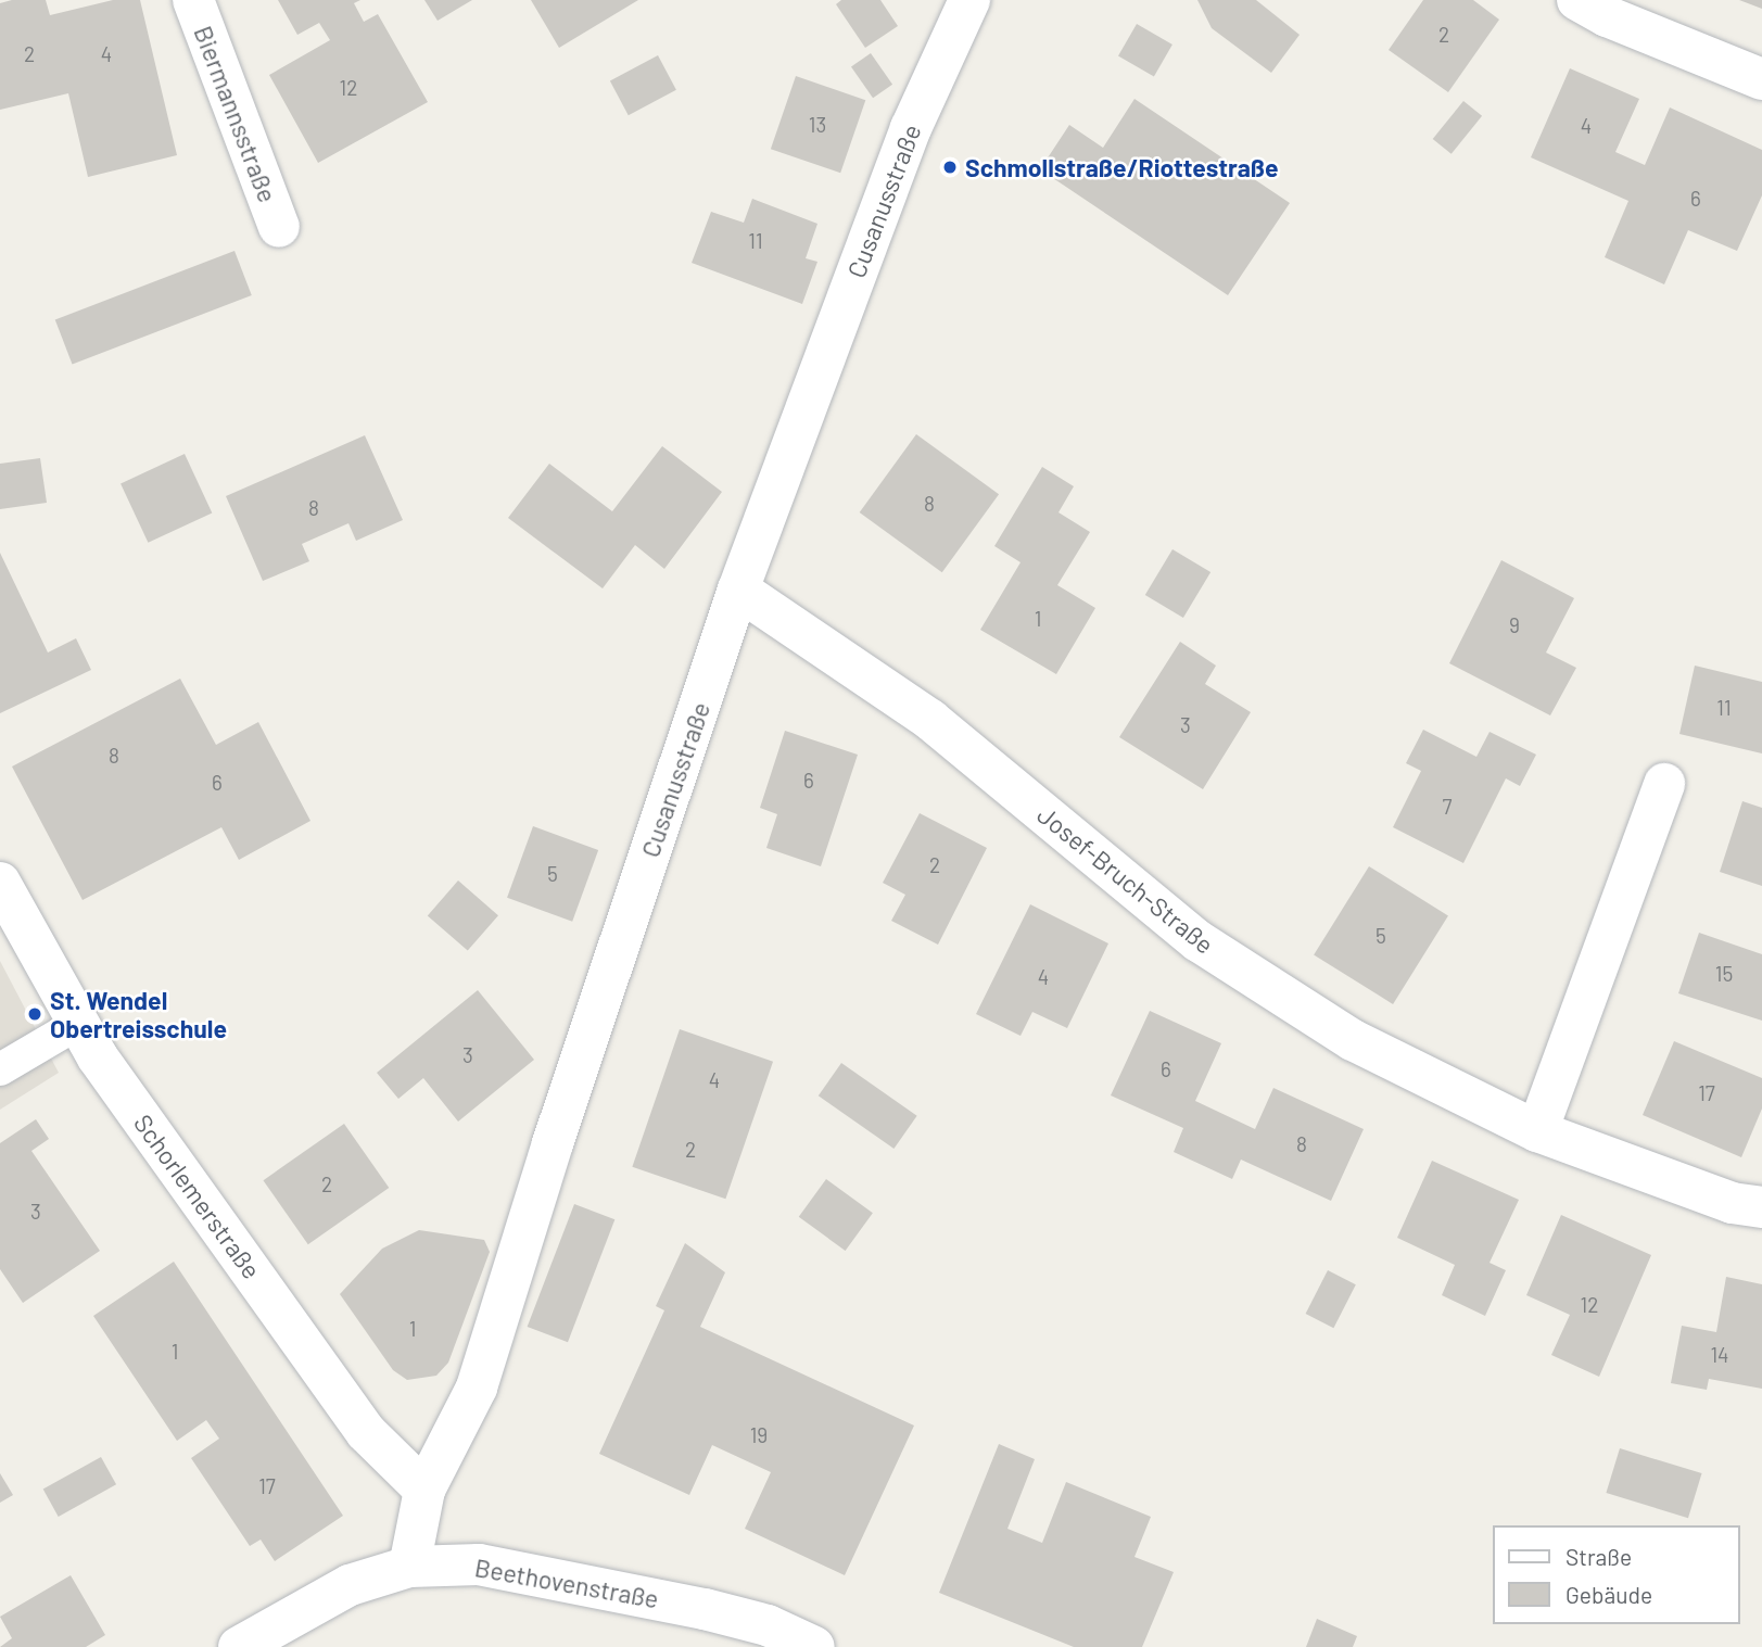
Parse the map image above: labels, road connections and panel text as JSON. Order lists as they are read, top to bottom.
{
  "streets": {
    "street": [
      "Biermannsstraße",
      "Cusanusstraße",
      "Josef-Bruch-Straße",
      "Schorlemerstraße",
      "Beethovenstraße"
    ]
  },
  "crossings": [
    ["Cusanusstraße", "Josef-Bruch-Straße"],
    ["Cusanusstraße", "Schorlemerstraße"],
    ["Cusanusstraße", "Beethovenstraße"]
  ],
  "places": ["Schmollstraße/Riottestraße", "St. Wendel Obertreisschule"],
  "house_numbers": [
    "2",
    "2",
    "4",
    "12",
    "13",
    "4",
    "6",
    "11",
    "8",
    "8",
    "1",
    "9",
    "11",
    "3",
    "8",
    "6",
    "6",
    "7",
    "2",
    "5",
    "5",
    "15",
    "4",
    "3",
    "6",
    "4",
    "17",
    "8",
    "2",
    "2",
    "3",
    "12",
    "1",
    "1",
    "14",
    "19",
    "17"
  ],
  "legend": ["Straße", "Gebäude"]
}
